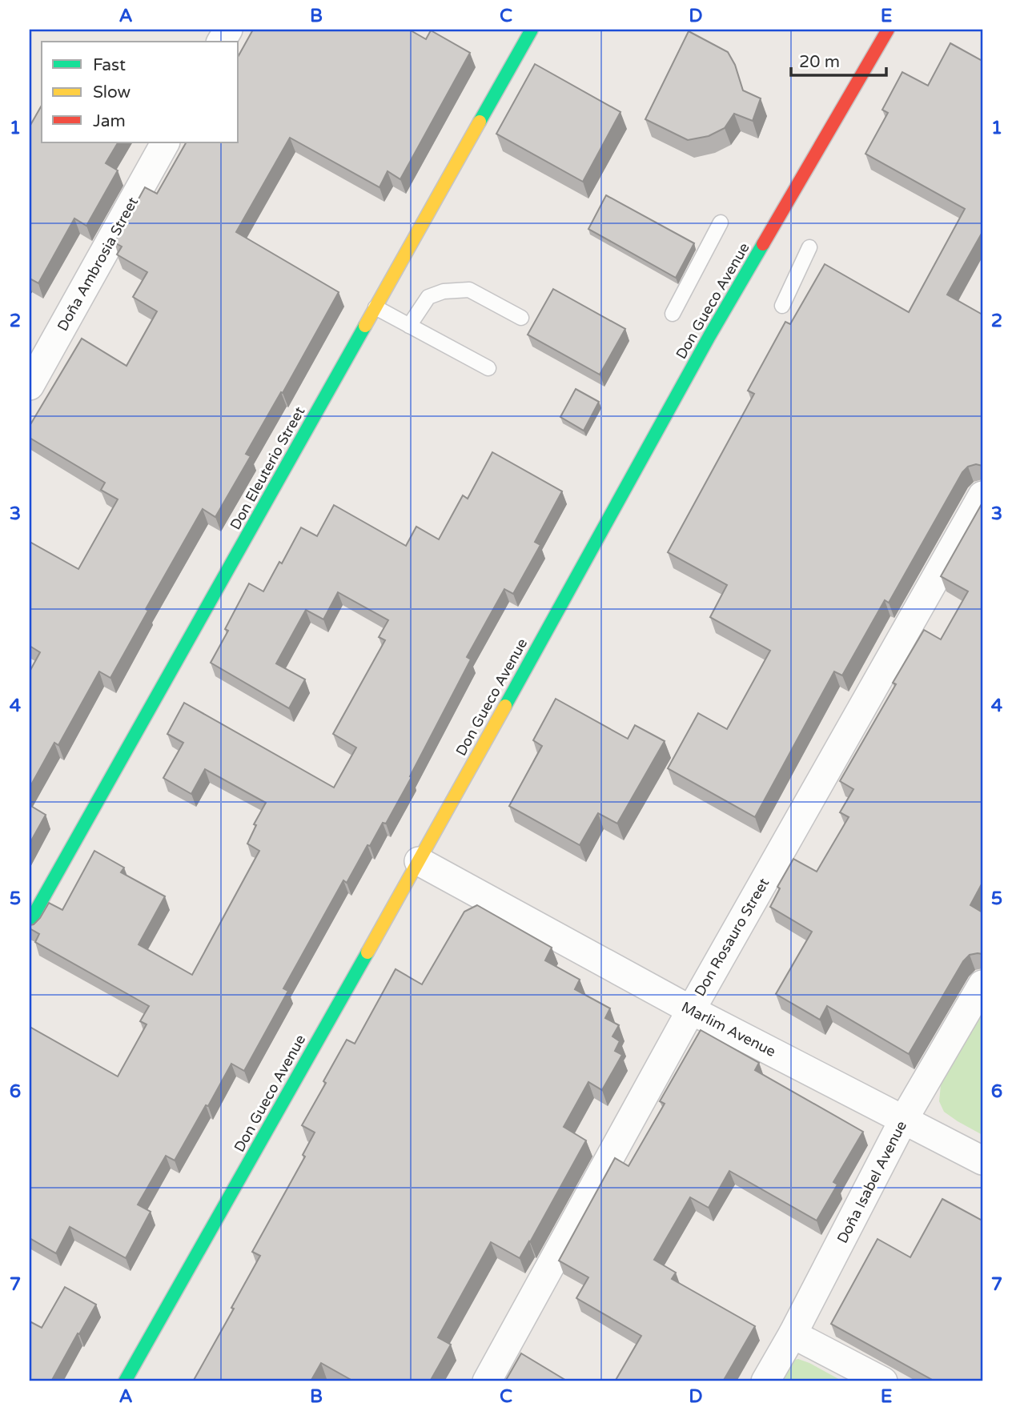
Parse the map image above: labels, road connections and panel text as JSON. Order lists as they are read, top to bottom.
{
  "streets": {
    "main road": ["Don Gueco Avenue", "Don Eleuterio Street"],
    "street": [
      "Doña Ambrosia Street",
      "Don Rosauro Street",
      "Marlim Avenue",
      "Doña Isabel Avenue"
    ]
  },
  "crossings": [
    ["Don Gueco Avenue", "Marlim Avenue"],
    ["Don Rosauro Street", "Marlim Avenue"],
    ["Marlim Avenue", "Doña Isabel Avenue"]
  ],
  "legend": ["Fast", "Slow", "Jam"],
  "scale_bar": "20 m",
  "grid": {
    "columns": [
      "A",
      "B",
      "C",
      "D",
      "E"
    ],
    "rows": [
      "1",
      "2",
      "3",
      "4",
      "5",
      "6",
      "7"
    ]
  }
}
